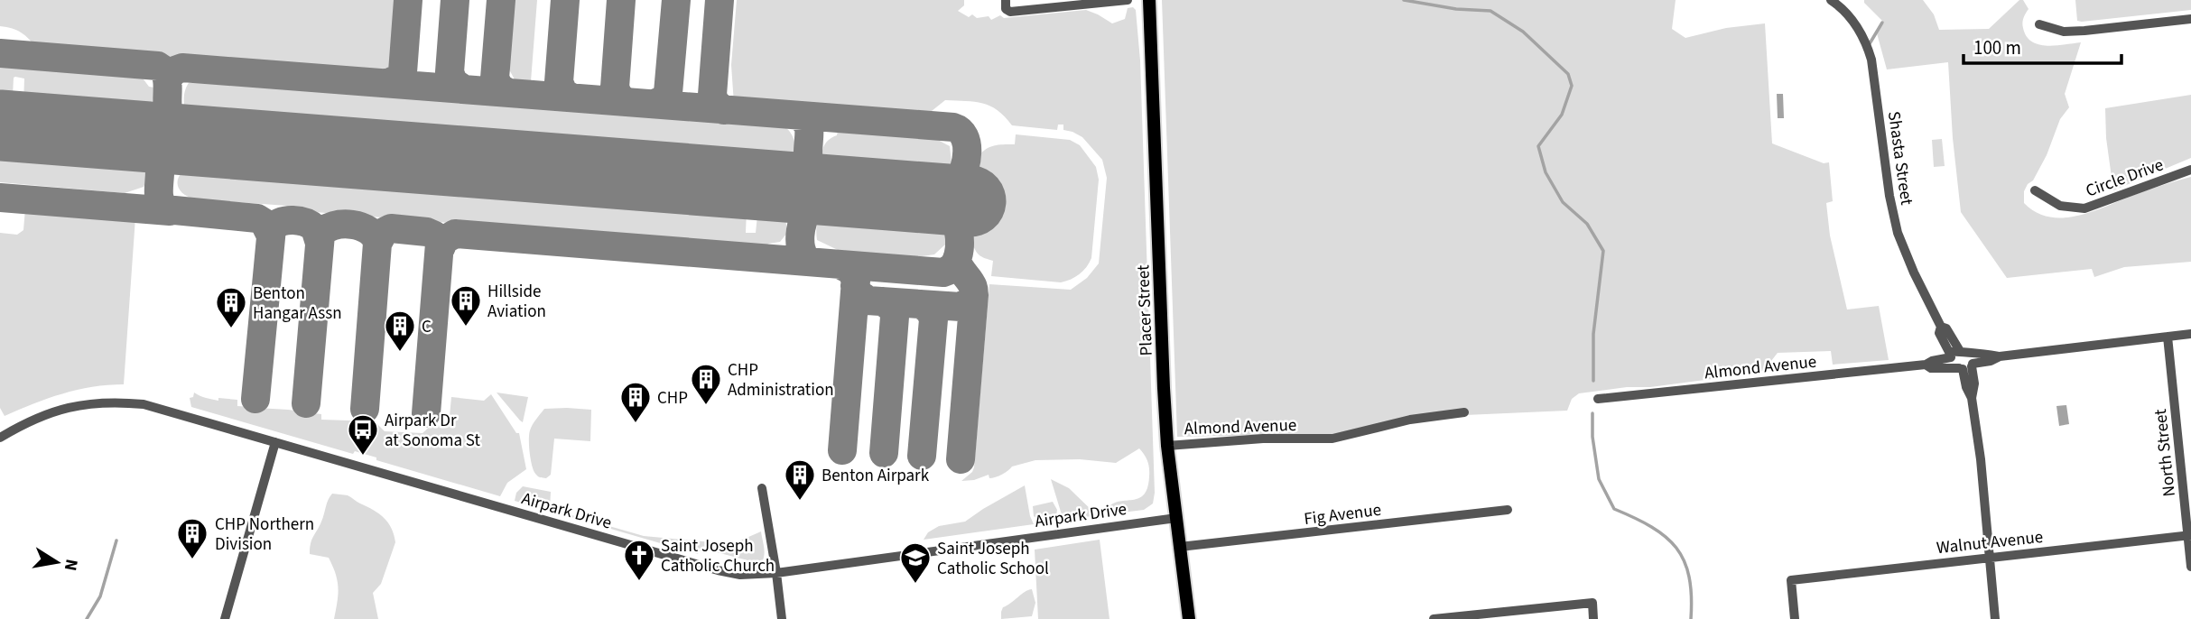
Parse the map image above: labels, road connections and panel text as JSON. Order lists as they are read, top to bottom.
{
  "streets": {
    "main road": ["Placer Street"],
    "street": [
      "Shasta Street",
      "Circle Drive",
      "Almond Avenue",
      "North Street",
      "Airpark Drive",
      "Fig Avenue",
      "Walnut Avenue"
    ]
  },
  "crossings": [
    ["Shasta Street", "Almond Avenue"],
    ["Shasta Street", "Walnut Avenue"],
    ["Placer Street", "Almond Avenue"],
    ["Placer Street", "Airpark Drive"],
    ["Placer Street", "Fig Avenue"],
    ["Almond Avenue", "North Street"],
    ["North Street", "Walnut Avenue"]
  ],
  "places": {
    "building": [
      "Hillside Aviation",
      "Benton Hangar Assn",
      "C",
      "CHP Administration",
      "CHP",
      "Benton Airpark",
      "CHP Northern Division"
    ],
    "bus stop": ["Airpark Dr at Sonoma St"],
    "church": ["Saint Joseph Catholic Church"],
    "school or university": ["Saint Joseph Catholic School"]
  },
  "scale_bar": "100 m",
  "north": "right"
}
